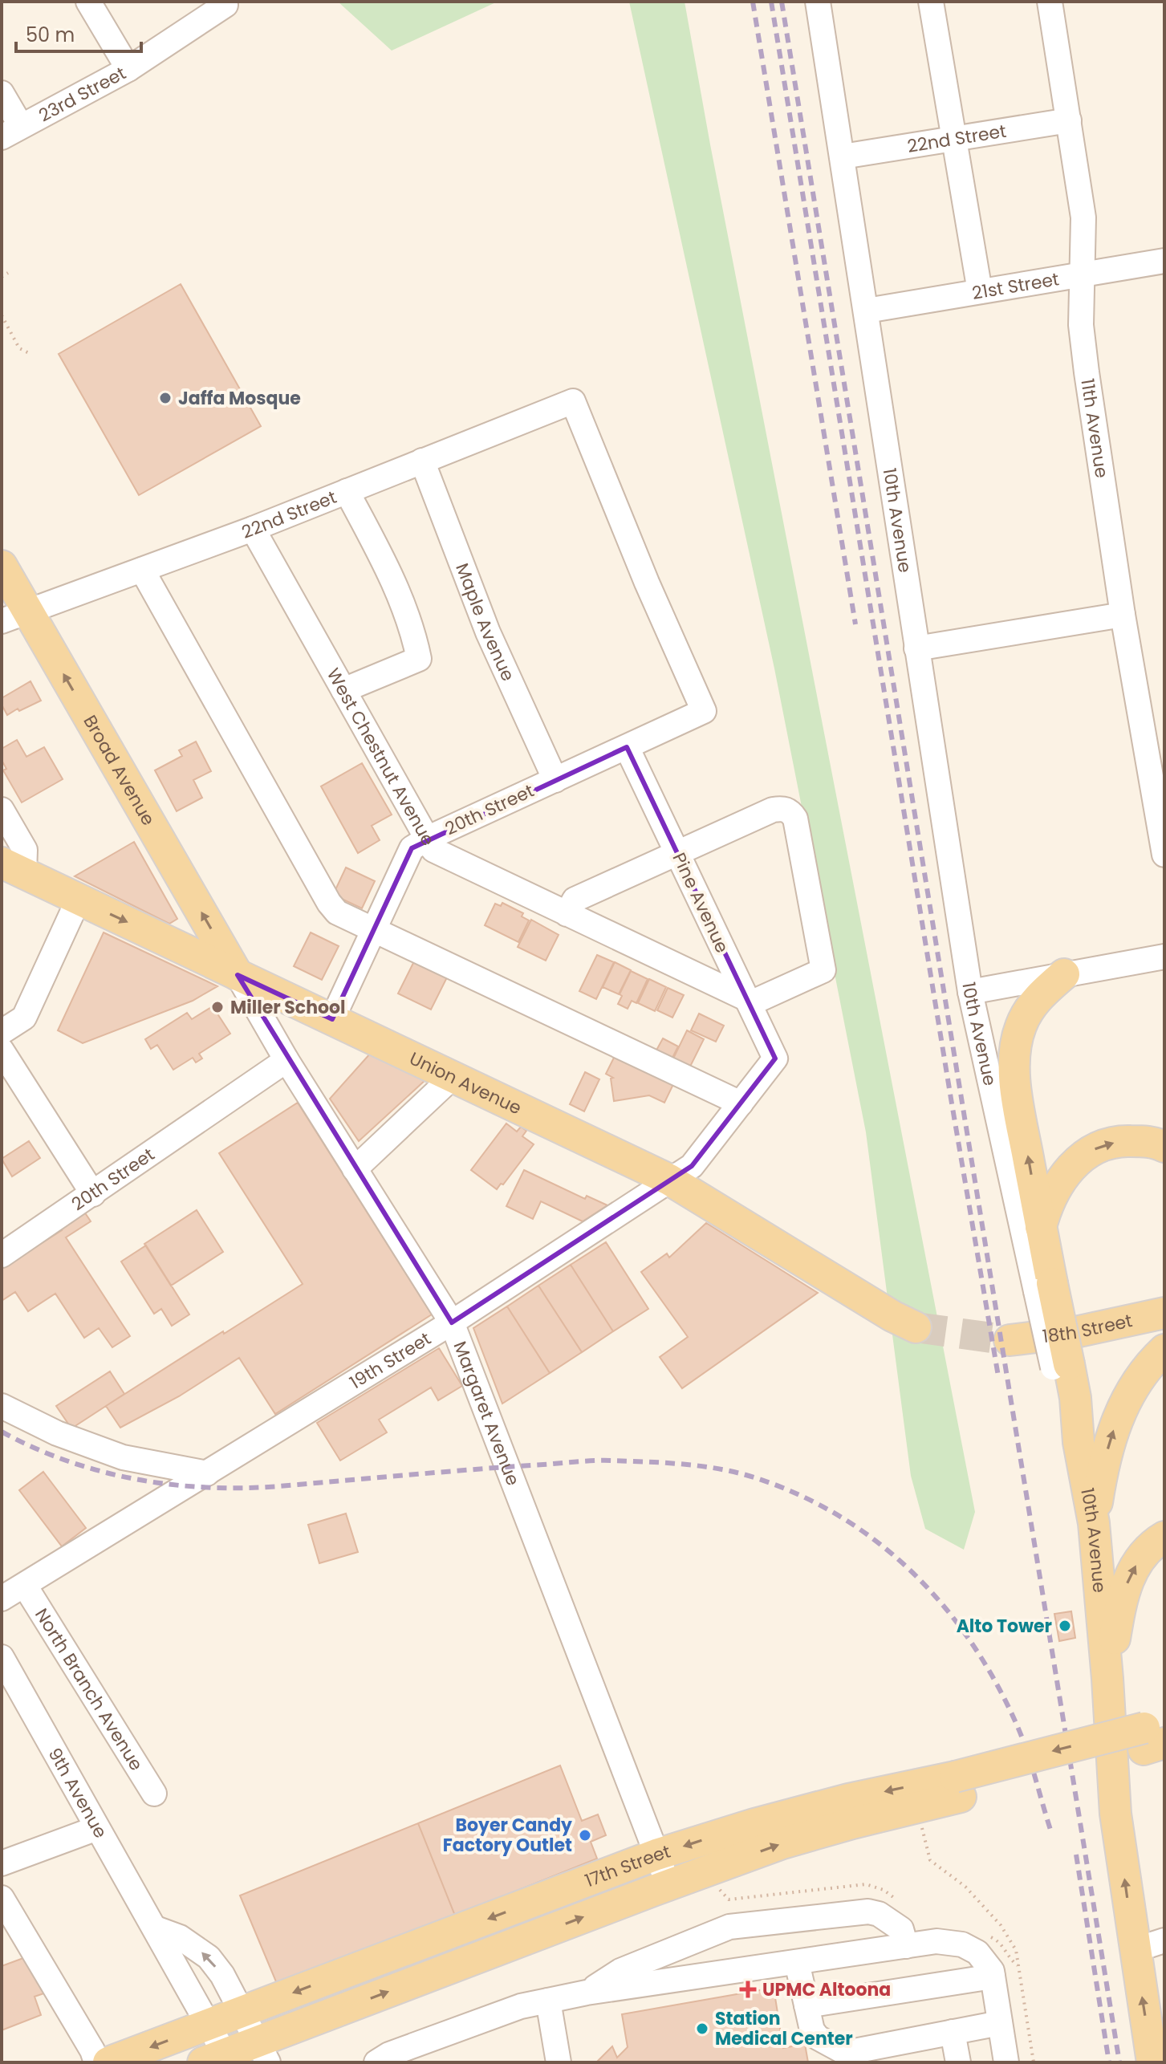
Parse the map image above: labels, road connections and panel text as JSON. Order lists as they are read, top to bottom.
{
  "streets": {
    "main road": [
      "10th Avenue",
      "Broad Avenue",
      "Union Avenue",
      "18th Street",
      "17th Street"
    ],
    "street": [
      "23rd Street",
      "22nd Street",
      "21st Street",
      "11th Avenue",
      "Maple Avenue",
      "West Chestnut Avenue",
      "20th Street",
      "Pine Avenue",
      "19th Street",
      "Margaret Avenue",
      "North Branch Avenue",
      "9th Avenue"
    ]
  },
  "crossings": [
    ["22nd Street", "11th Avenue"],
    ["22nd Street", "10th Avenue"],
    ["22nd Street", "Maple Avenue"],
    ["22nd Street", "West Chestnut Avenue"],
    ["22nd Street", "Broad Avenue"],
    ["22nd Street", "20th Street"],
    ["21st Street", "11th Avenue"],
    ["21st Street", "10th Avenue"],
    ["Maple Avenue", "20th Street"],
    ["West Chestnut Avenue", "20th Street"],
    ["West Chestnut Avenue", "Pine Avenue"],
    ["Broad Avenue", "Union Avenue"],
    ["Broad Avenue", "Margaret Avenue"],
    ["20th Street", "Pine Avenue"],
    ["20th Street", "Union Avenue"],
    ["20th Street", "Margaret Avenue"],
    ["Pine Avenue", "19th Street"],
    ["Union Avenue", "19th Street"],
    ["Union Avenue", "Margaret Avenue"],
    ["19th Street", "Margaret Avenue"],
    ["19th Street", "North Branch Avenue"],
    ["Margaret Avenue", "17th Street"],
    ["9th Avenue", "17th Street"]
  ],
  "one_way": ["Broad Avenue"],
  "places": {
    "other": [
      "Jaffa Mosque",
      "Miller School",
      "Alto Tower",
      "Boyer Candy Factory Outlet",
      "Station Medical Center"
    ],
    "health": ["UPMC Altoona"]
  },
  "scale_bar": "50 m"
}
